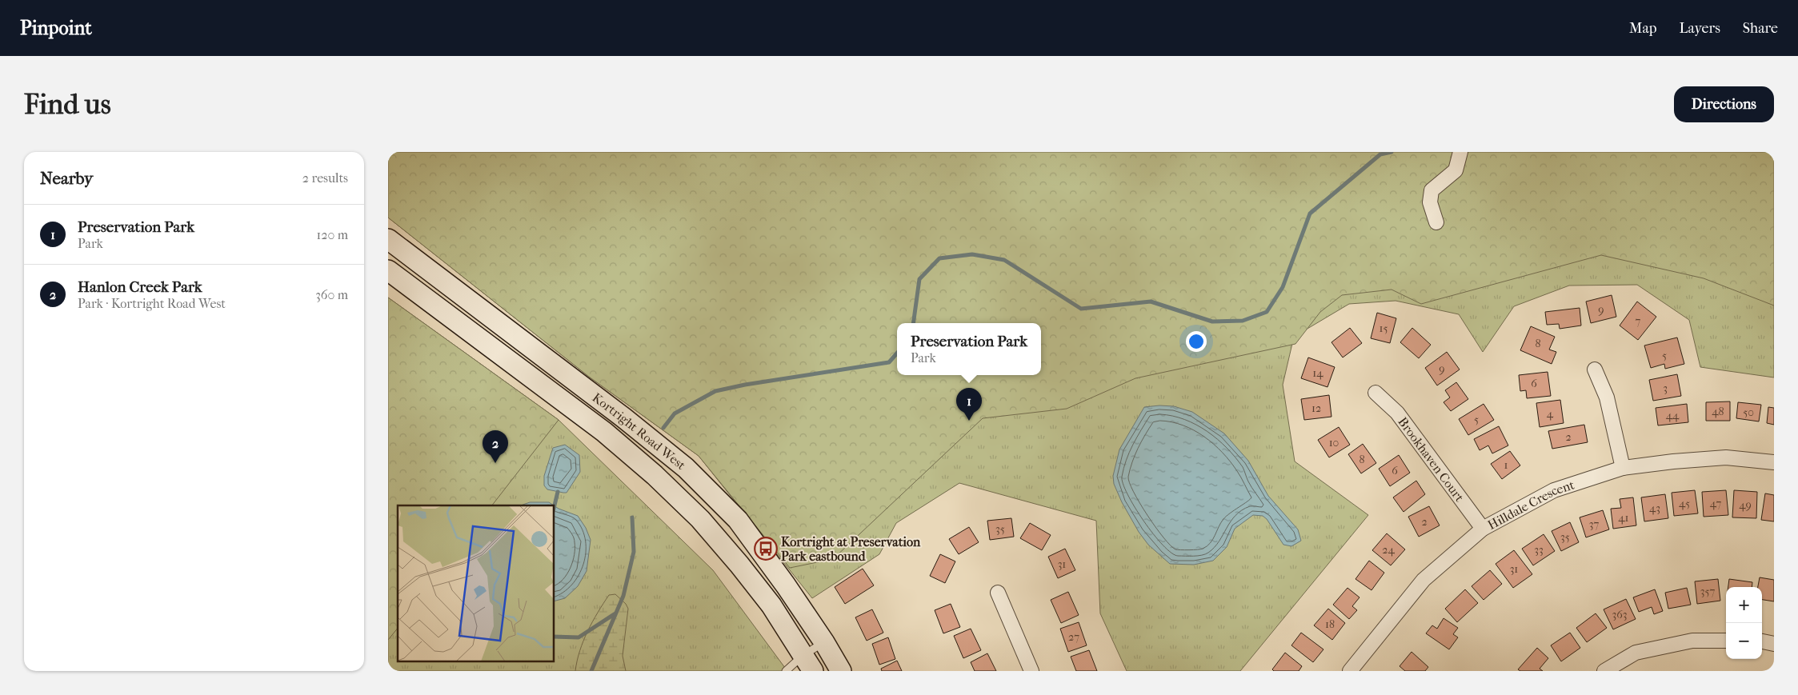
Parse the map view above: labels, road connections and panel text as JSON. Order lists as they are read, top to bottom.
{
  "streets": {
    "street": ["Kortright Road West", "Brookhaven Court", "Hilldale Crescent"]
  },
  "crossings": [
    ["Brookhaven Court", "Hilldale Crescent"]
  ],
  "places": {
    "bus stop": ["Kortright at Preservation Park eastbound"]
  },
  "house_numbers": [
    "9",
    "7",
    "15",
    "8",
    "5",
    "9",
    "14",
    "6",
    "3",
    "12",
    "48",
    "50",
    "4",
    "44",
    "5",
    "2",
    "10",
    "8",
    "1",
    "6",
    "45",
    "47",
    "49",
    "43",
    "41",
    "2",
    "37",
    "35",
    "35",
    "24",
    "33",
    "31",
    "31",
    "357",
    "363",
    "18",
    "27"
  ],
  "page": {
    "header": "Pinpoint",
    "nav": ["Map", "Layers", "Share"],
    "buttons": "Directions",
    "title": "Find us",
    "heading": ["Nearby", "2 results"],
    "list": [
      {
        "mark": "1",
        "name": "Preservation Park",
        "note": "Park",
        "value": "120 m"
      },
      {
        "mark": "2",
        "name": "Hanlon Creek Park",
        "note": "Park · Kortright Road West",
        "value": "360 m"
      }
    ],
    "popup": ["Preservation Park", "Park"],
    "pins": ["1", "2"],
    "map_buttons": ["+", "−"]
  }
}
